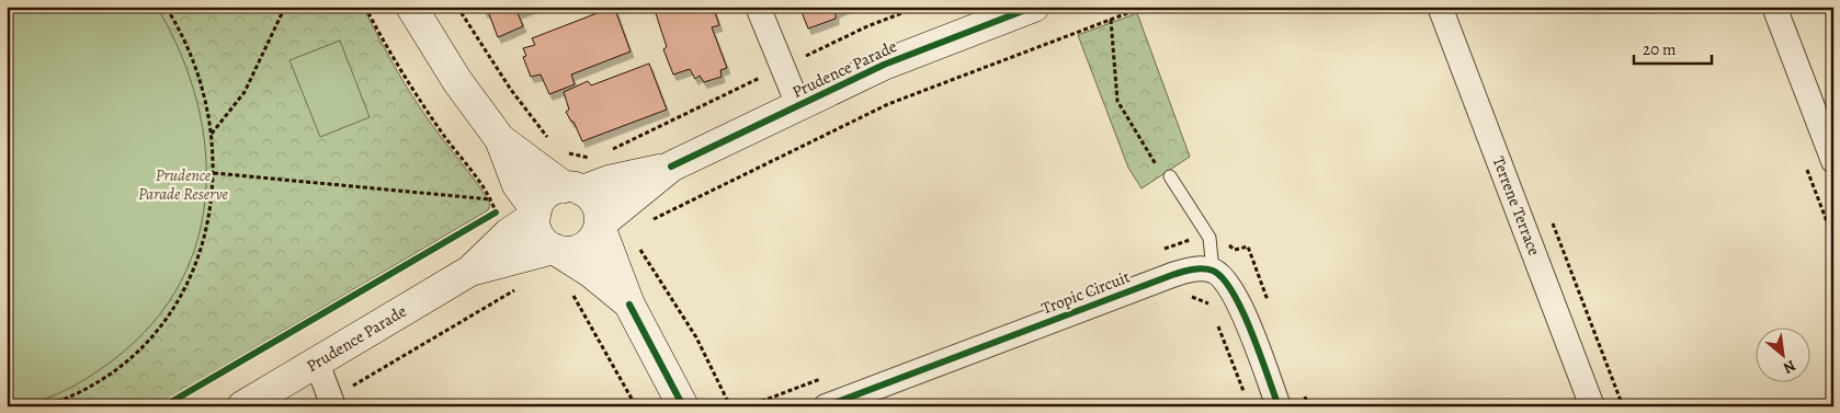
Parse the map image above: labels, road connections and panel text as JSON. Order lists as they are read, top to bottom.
{
  "streets": {
    "street": ["Prudence Parade", "Terrene Terrace", "Tropic Circuit"]
  },
  "parks": ["Prudence Parade Reserve"],
  "scale_bar": "20 m",
  "north": "bottom right"
}
